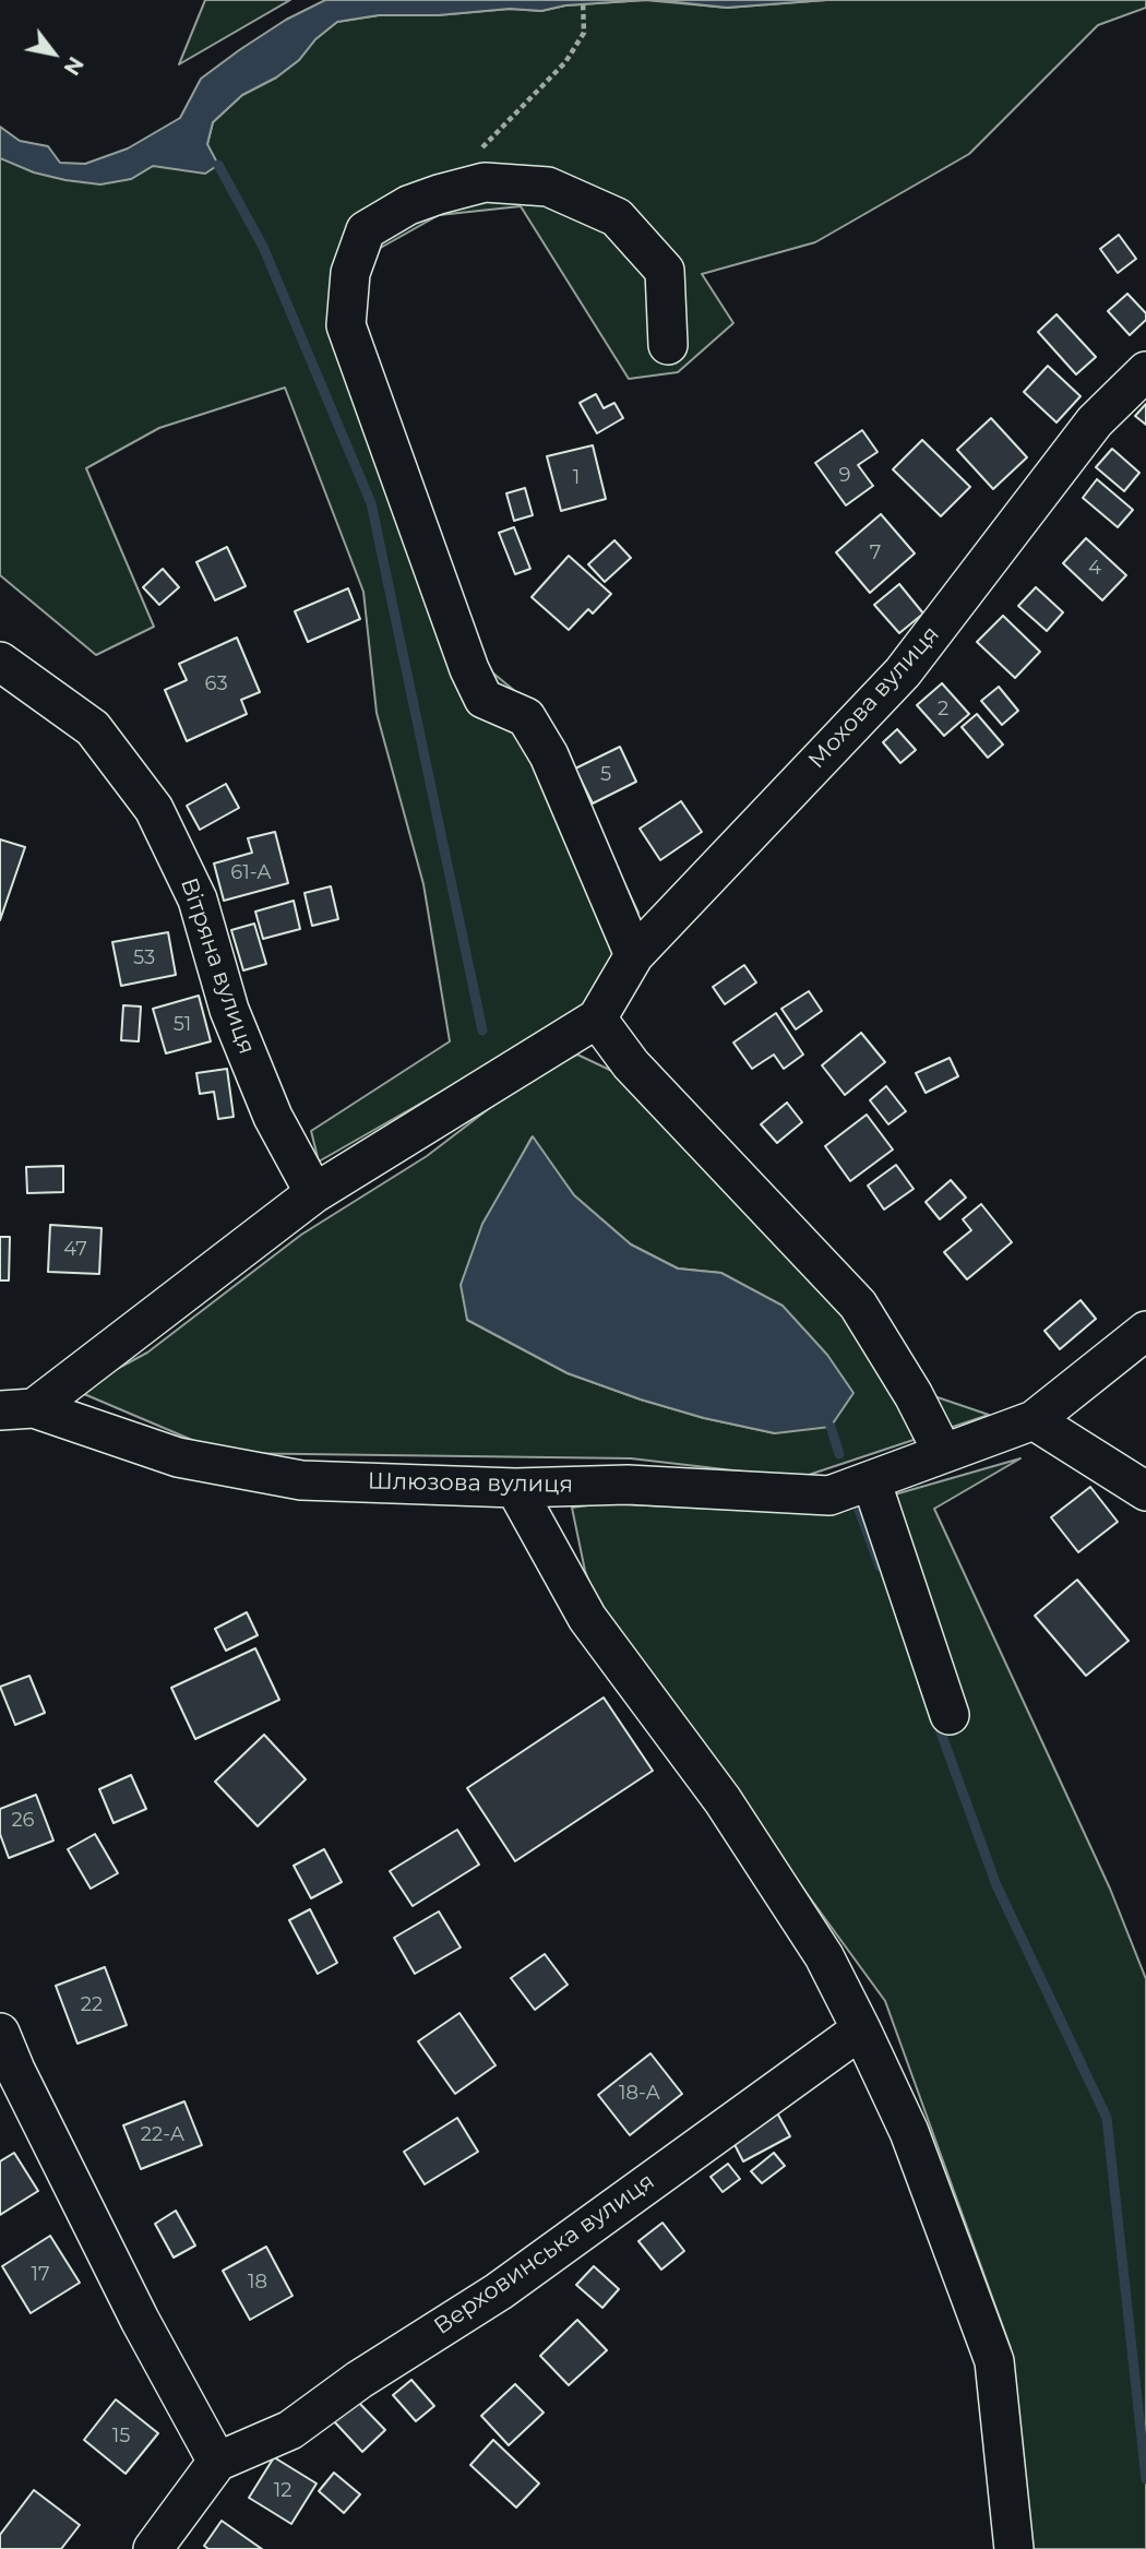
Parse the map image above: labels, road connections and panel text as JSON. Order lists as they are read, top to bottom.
{
  "streets": {
    "street": [
      "Мохова вулиця",
      "Вітряна вулиця",
      "Шлюзова вулиця",
      "Верховинська вулиця"
    ]
  },
  "house_numbers": [
    "9",
    "1",
    "7",
    "4",
    "63",
    "2",
    "5",
    "61-А",
    "53",
    "51",
    "47",
    "26",
    "22",
    "18-А",
    "22-А",
    "17",
    "18",
    "15",
    "12"
  ],
  "north": "bottom right"
}
